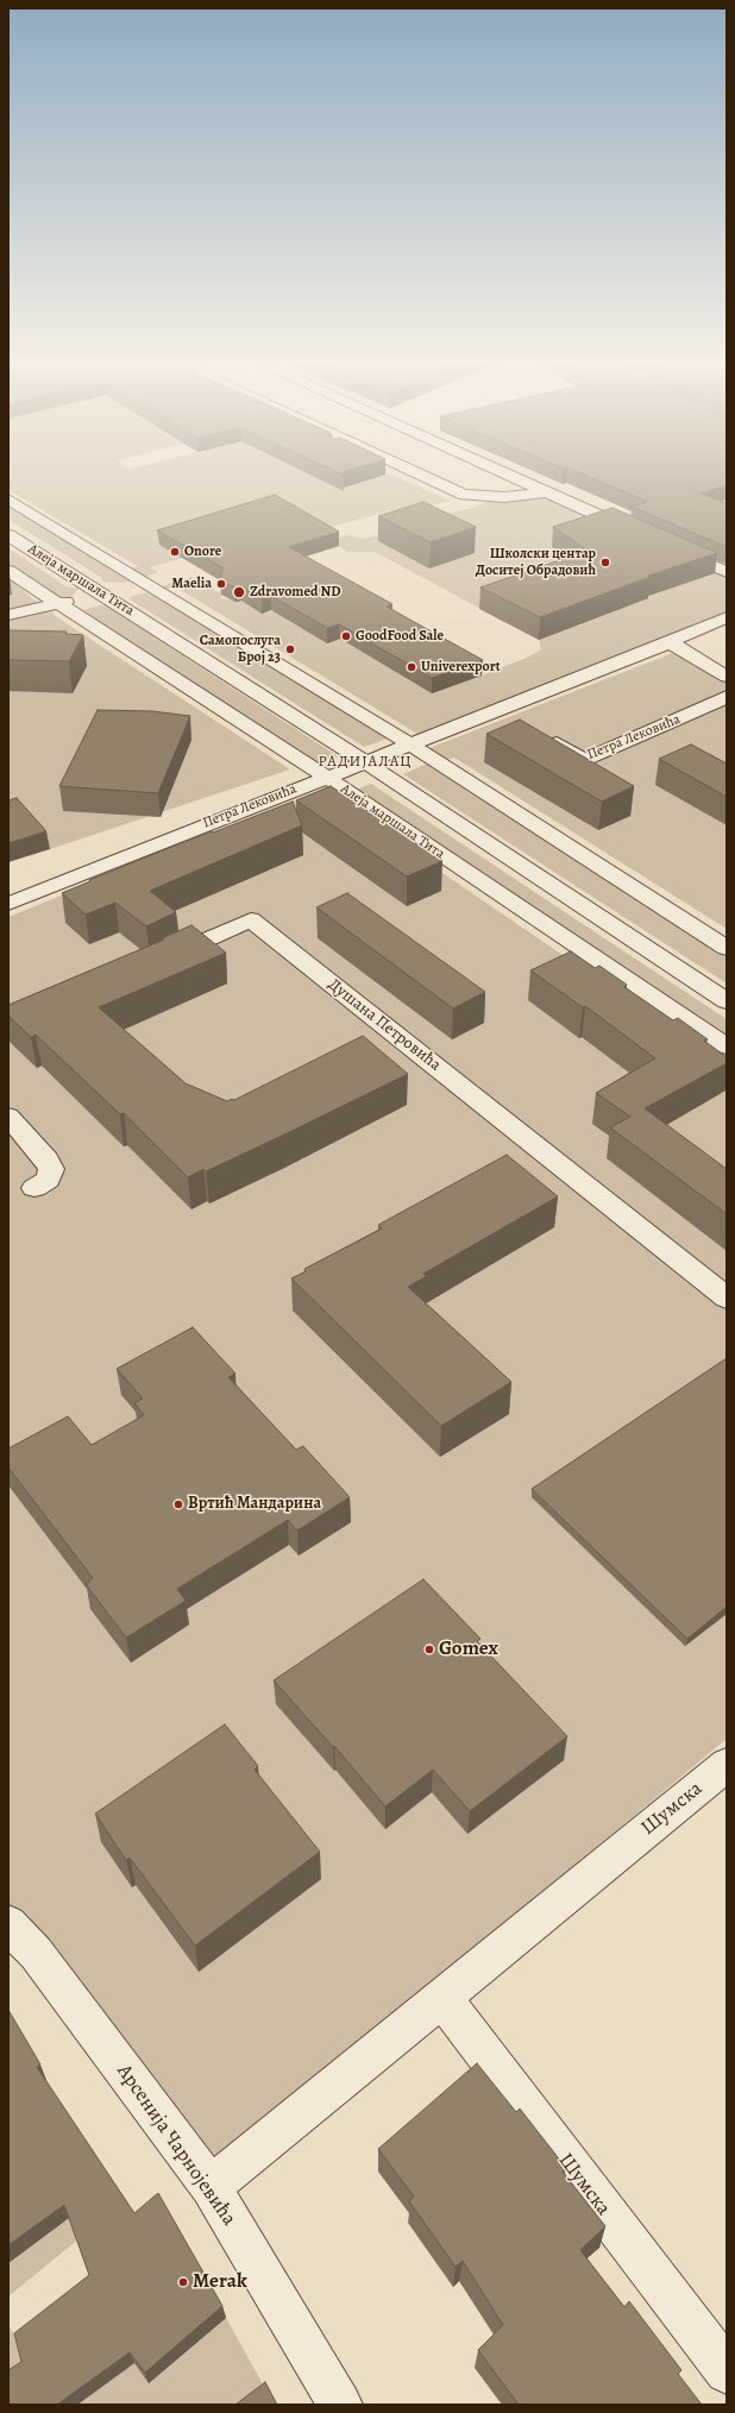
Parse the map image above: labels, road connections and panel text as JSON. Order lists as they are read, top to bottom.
{
  "streets": {
    "street": [
      "Алеја маршала Тита",
      "Петра Лековића",
      "Душана Петровића",
      "Шумска",
      "Арсенија Чарнојевића"
    ]
  },
  "crossings": [
    ["Алеја маршала Тита", "Петра Лековића"],
    ["Шумска", "Арсенија Чарнојевића"]
  ],
  "districts": ["РАДИЈАЛАЦ"],
  "places": [
    "Onore",
    "Школски центар Доситеј Обрадовић",
    "Maelia",
    "Zdravomed ND",
    "GoodFood Sale",
    "Самопослуга Број 23",
    "Univerexport",
    "Вртић Мандарина",
    "Gomex",
    "Merak"
  ]
}
